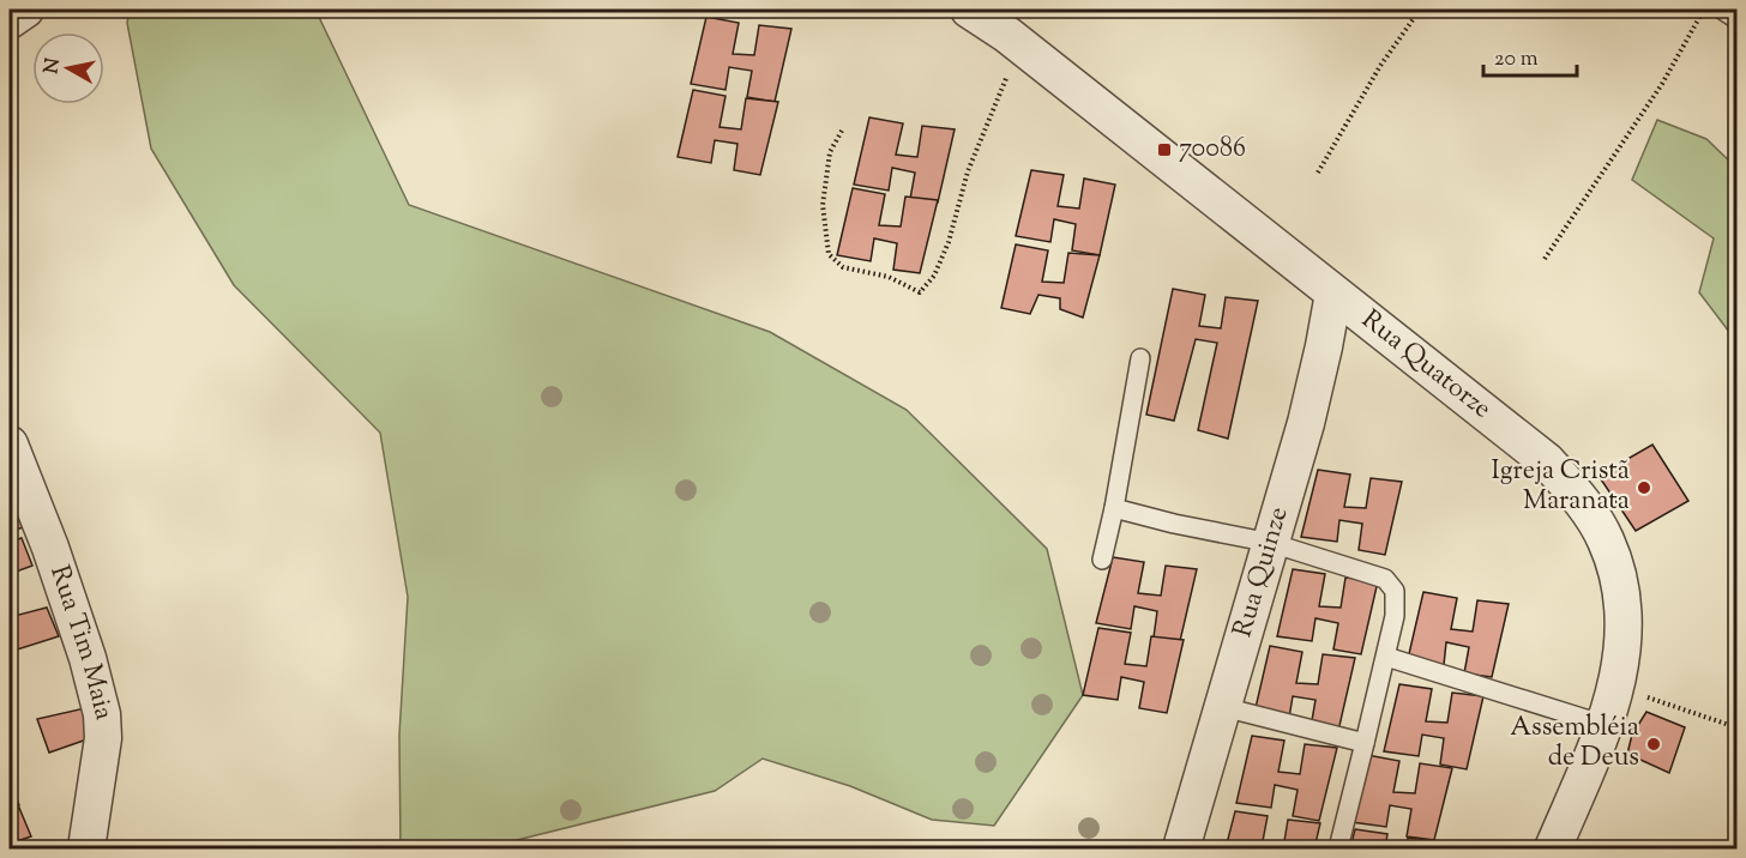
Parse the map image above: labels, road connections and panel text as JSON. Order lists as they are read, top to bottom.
{
  "streets": {
    "street": ["Rua Quatorze", "Rua Quinze", "Rua Tim Maia"]
  },
  "crossings": [
    ["Rua Quatorze", "Rua Quinze"]
  ],
  "places": {
    "transit": ["70086"],
    "other": ["Igreja Cristã Maranata", "Assembléia de Deus"]
  },
  "scale_bar": "20 m",
  "north": "left"
}
